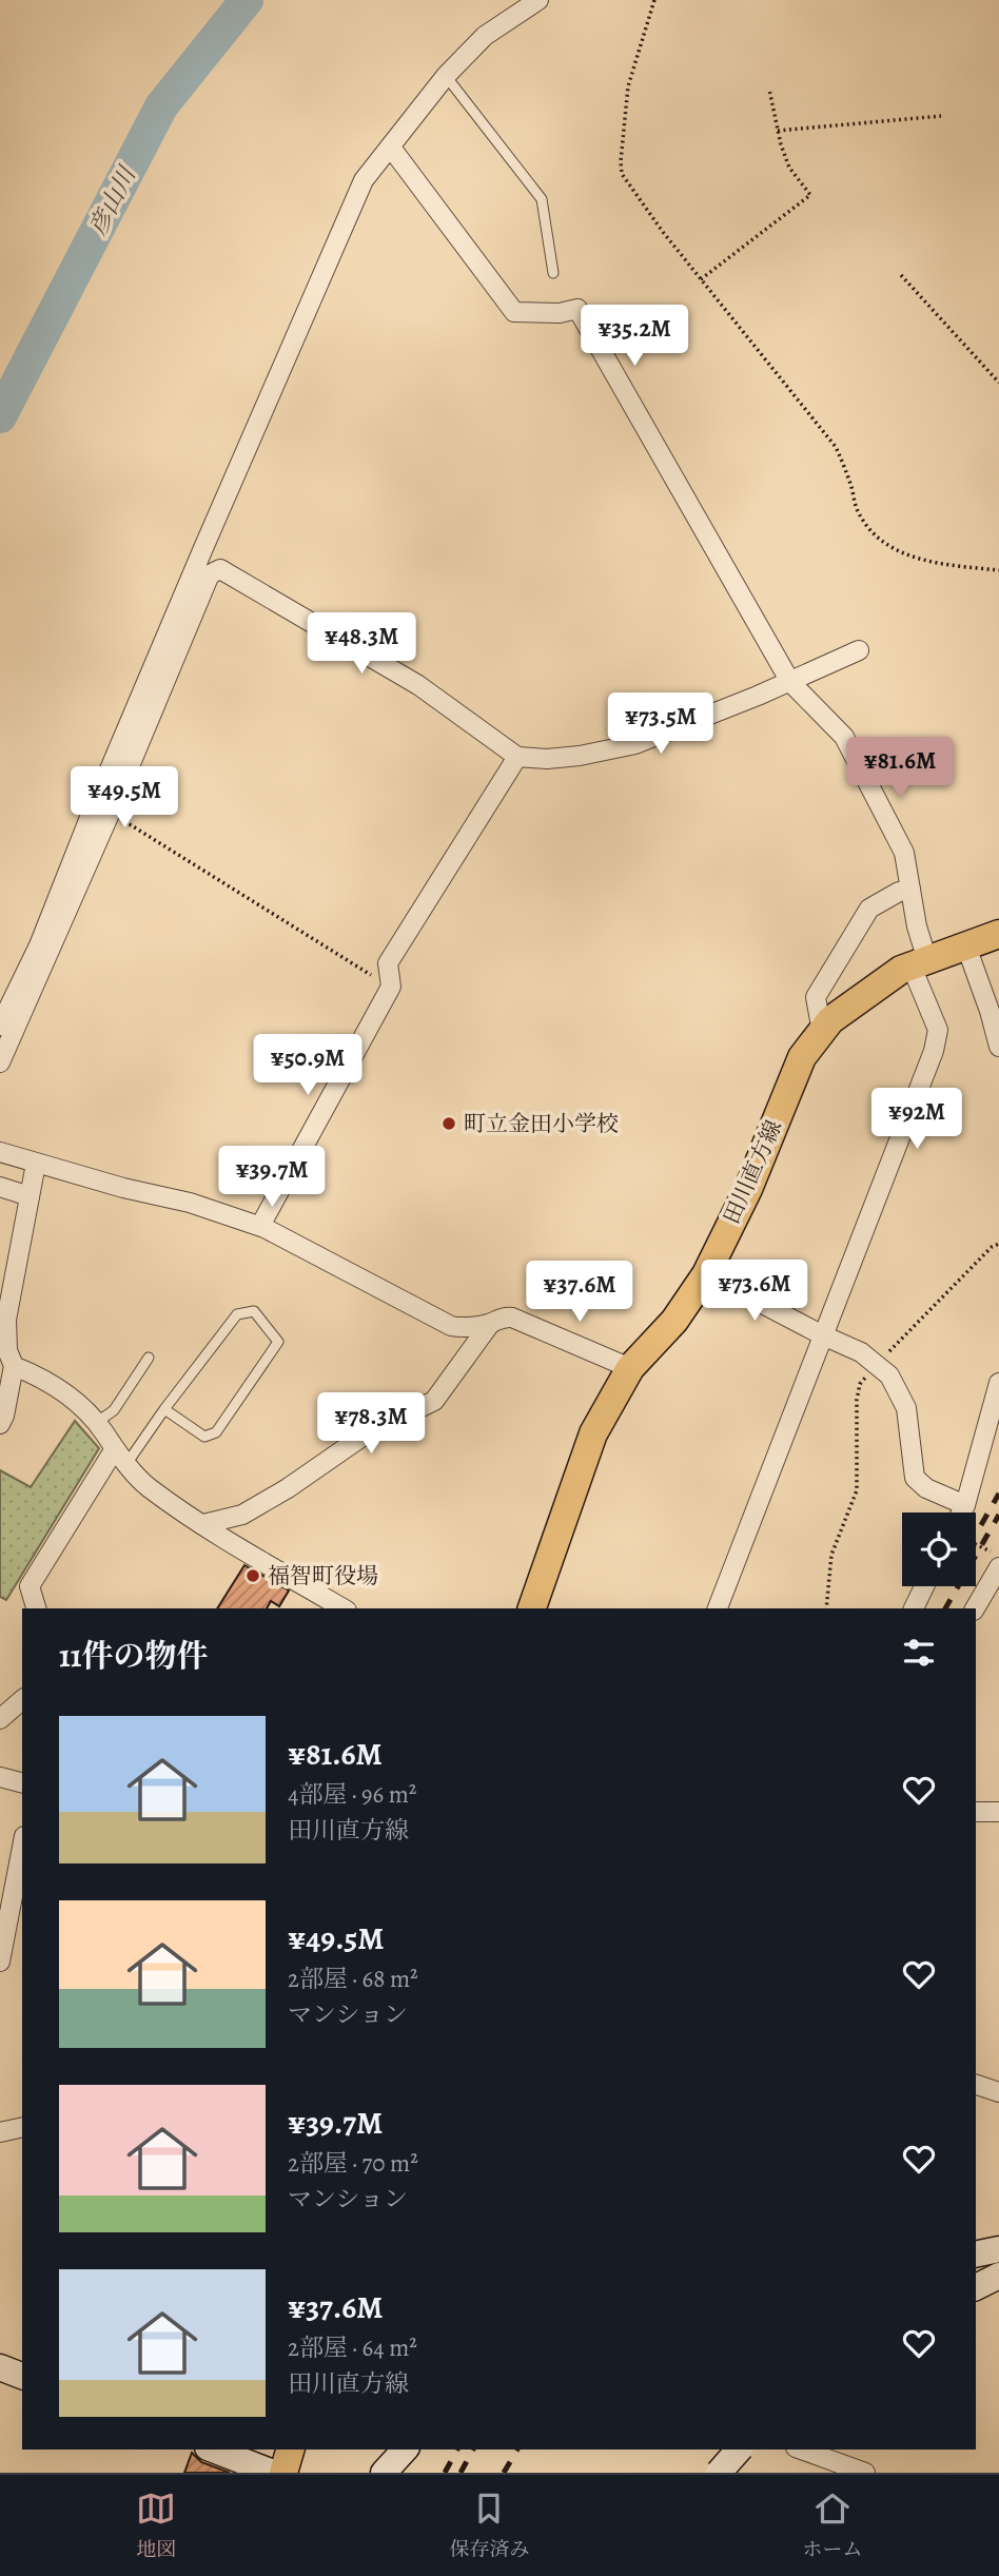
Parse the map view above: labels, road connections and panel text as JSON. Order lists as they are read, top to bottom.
{
  "streets": {
    "main road": ["田川直方線"]
  },
  "water": ["彦山川"],
  "places": ["町立金田小学校", "福智町役場"],
  "page": {
    "price": [
      "¥35.2M",
      "¥48.3M",
      "¥73.5M",
      "¥81.6M",
      "¥49.5M",
      "¥50.9M",
      "¥92M",
      "¥39.7M",
      "¥73.6M",
      "¥37.6M",
      "¥78.3M"
    ],
    "heading": "11件の物件",
    "list": [
      {
        "name": "¥81.6M",
        "note": "4部屋 · 96 m² · 田川直方線"
      },
      {
        "name": "¥49.5M",
        "note": "2部屋 · 68 m² · マンション"
      },
      {
        "name": "¥39.7M",
        "note": "2部屋 · 70 m² · マンション"
      },
      {
        "name": "¥37.6M",
        "note": "2部屋 · 64 m² · 田川直方線"
      }
    ],
    "tabs": ["地図", "保存済み", "ホーム"]
  }
}
